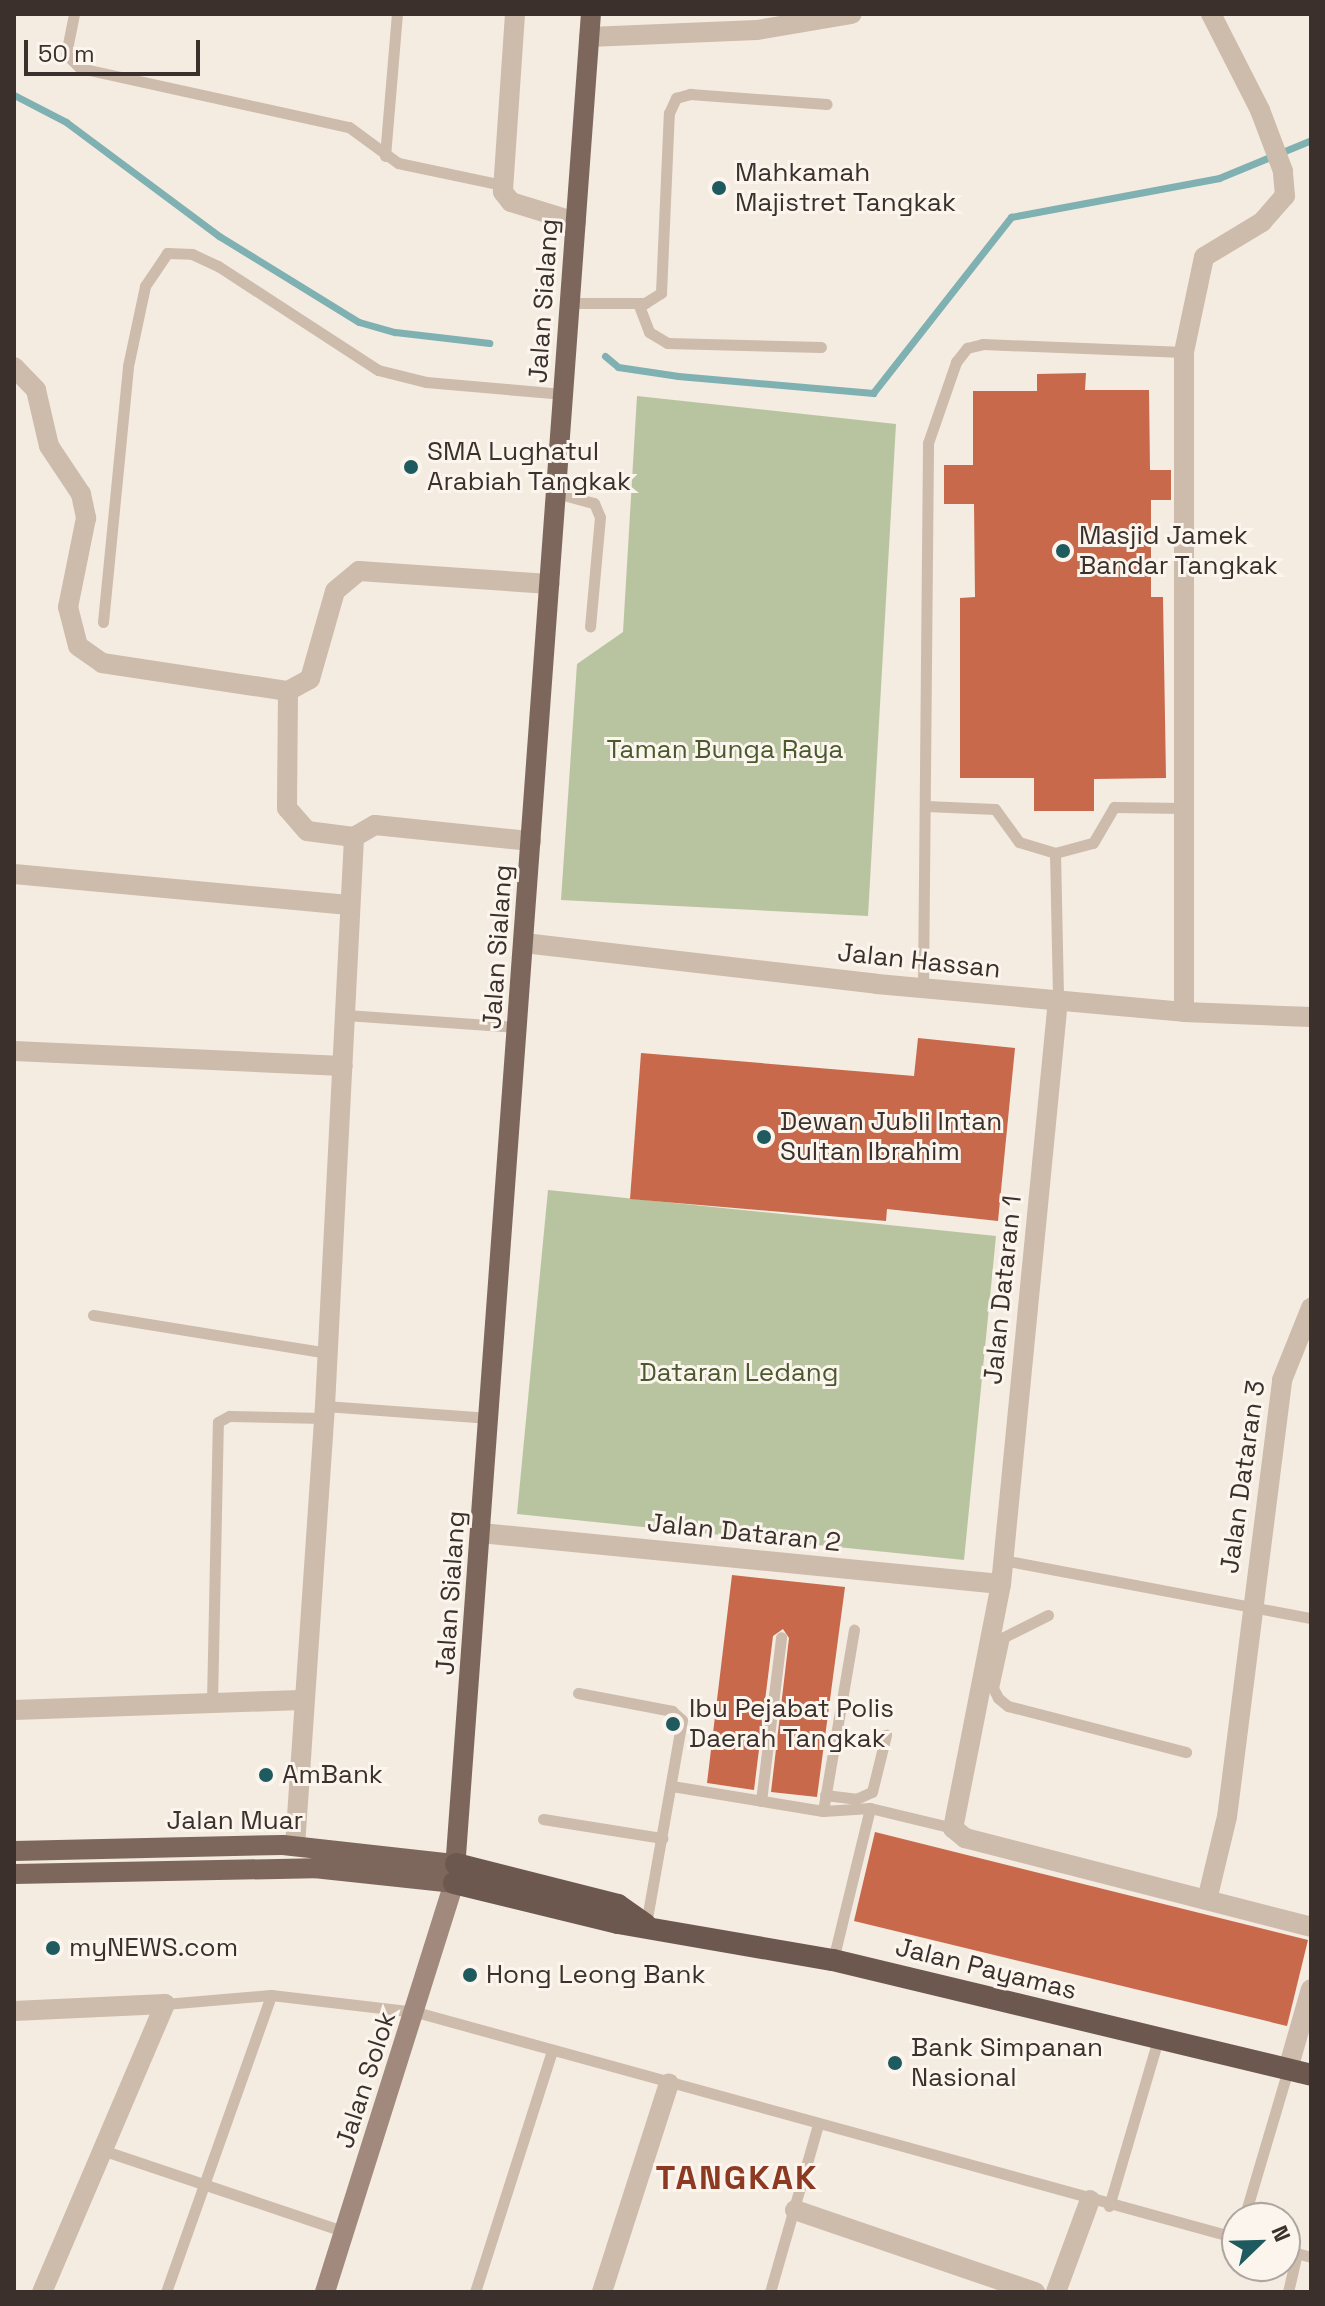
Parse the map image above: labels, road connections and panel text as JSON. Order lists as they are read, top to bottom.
{
  "streets": {
    "highway": ["Jalan Payamas"],
    "main road": ["Jalan Sialang", "Jalan Muar", "Jalan Solok"],
    "street": [
      "Jalan Hassan",
      "Jalan Dataran 1",
      "Jalan Dataran 3",
      "Jalan Dataran 2"
    ]
  },
  "crossings": [
    ["Jalan Sialang", "Jalan Hassan"],
    ["Jalan Sialang", "Jalan Dataran 2"],
    ["Jalan Sialang", "Jalan Muar"],
    ["Jalan Sialang", "Jalan Payamas"],
    ["Jalan Sialang", "Jalan Solok"],
    ["Jalan Hassan", "Jalan Dataran 1"],
    ["Jalan Dataran 1", "Jalan Dataran 2"],
    ["Jalan Muar", "Jalan Payamas"],
    ["Jalan Muar", "Jalan Solok"],
    ["Jalan Payamas", "Jalan Solok"]
  ],
  "districts": ["TANGKAK"],
  "parks": ["Taman Bunga Raya", "Dataran Ledang"],
  "places": [
    "Mahkamah Majistret Tangkak",
    "SMA Lughatul Arabiah Tangkak",
    "Masjid Jamek Bandar Tangkak",
    "Dewan Jubli Intan Sultan Ibrahim",
    "Ibu Pejabat Polis Daerah Tangkak",
    "AmBank",
    "myNEWS.com",
    "Hong Leong Bank",
    "Bank Simpanan Nasional"
  ],
  "scale_bar": "50 m",
  "north": "top right"
}
